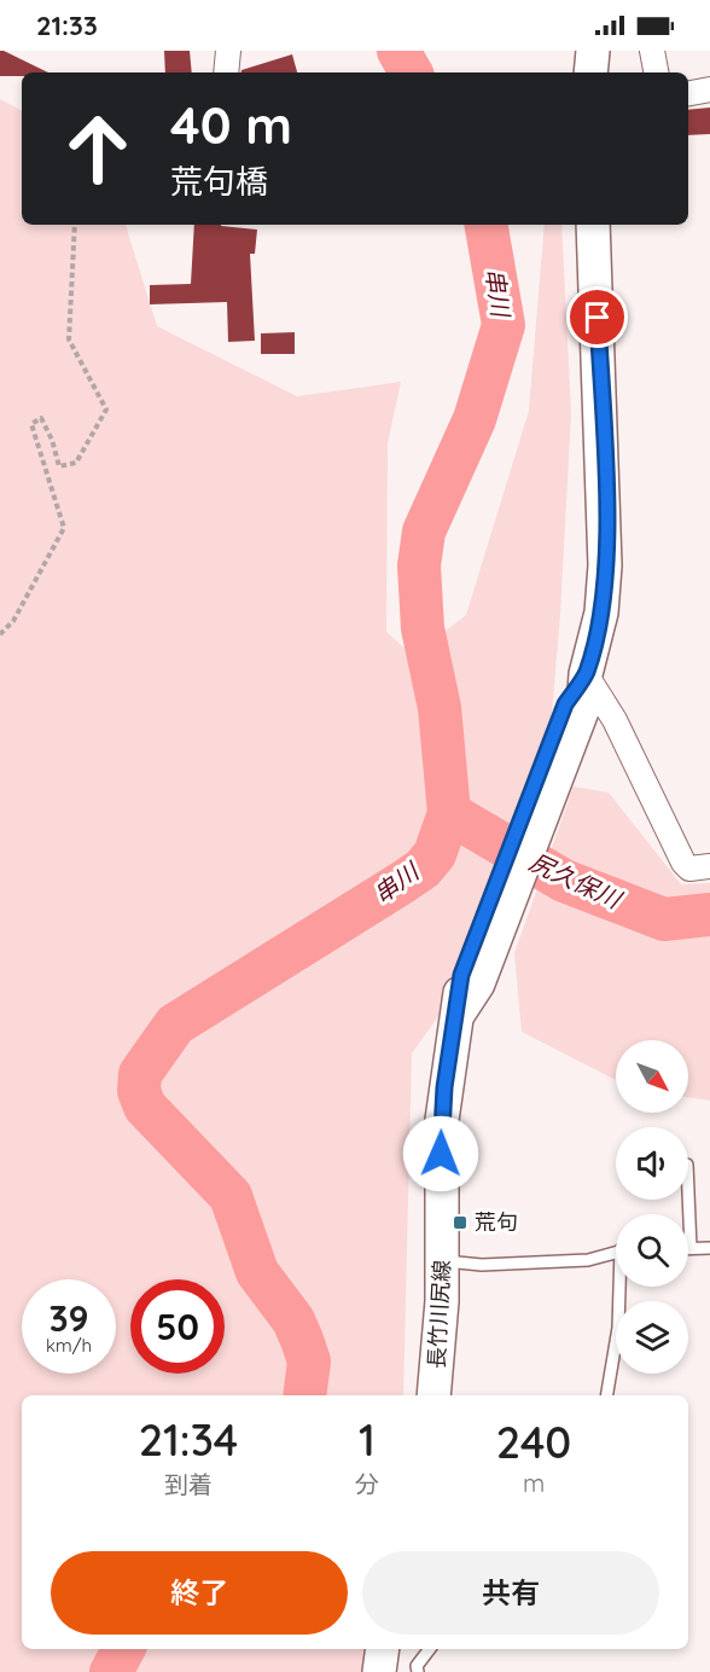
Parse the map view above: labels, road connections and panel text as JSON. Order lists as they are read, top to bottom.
{
  "streets": {
    "main road": ["長竹川尻線"]
  },
  "water": ["串川", "尻久保川"],
  "places": {
    "transit": ["荒句"]
  },
  "north": "bottom right",
  "page": {
    "status": "21:33",
    "turn": ["40 m", "荒句橋"],
    "speed": "39 km/h",
    "limit": "50",
    "eta": [
      "21:34",
      "到着",
      "1",
      "分",
      "240",
      "m"
    ],
    "buttons": ["終了", "共有"]
  }
}
